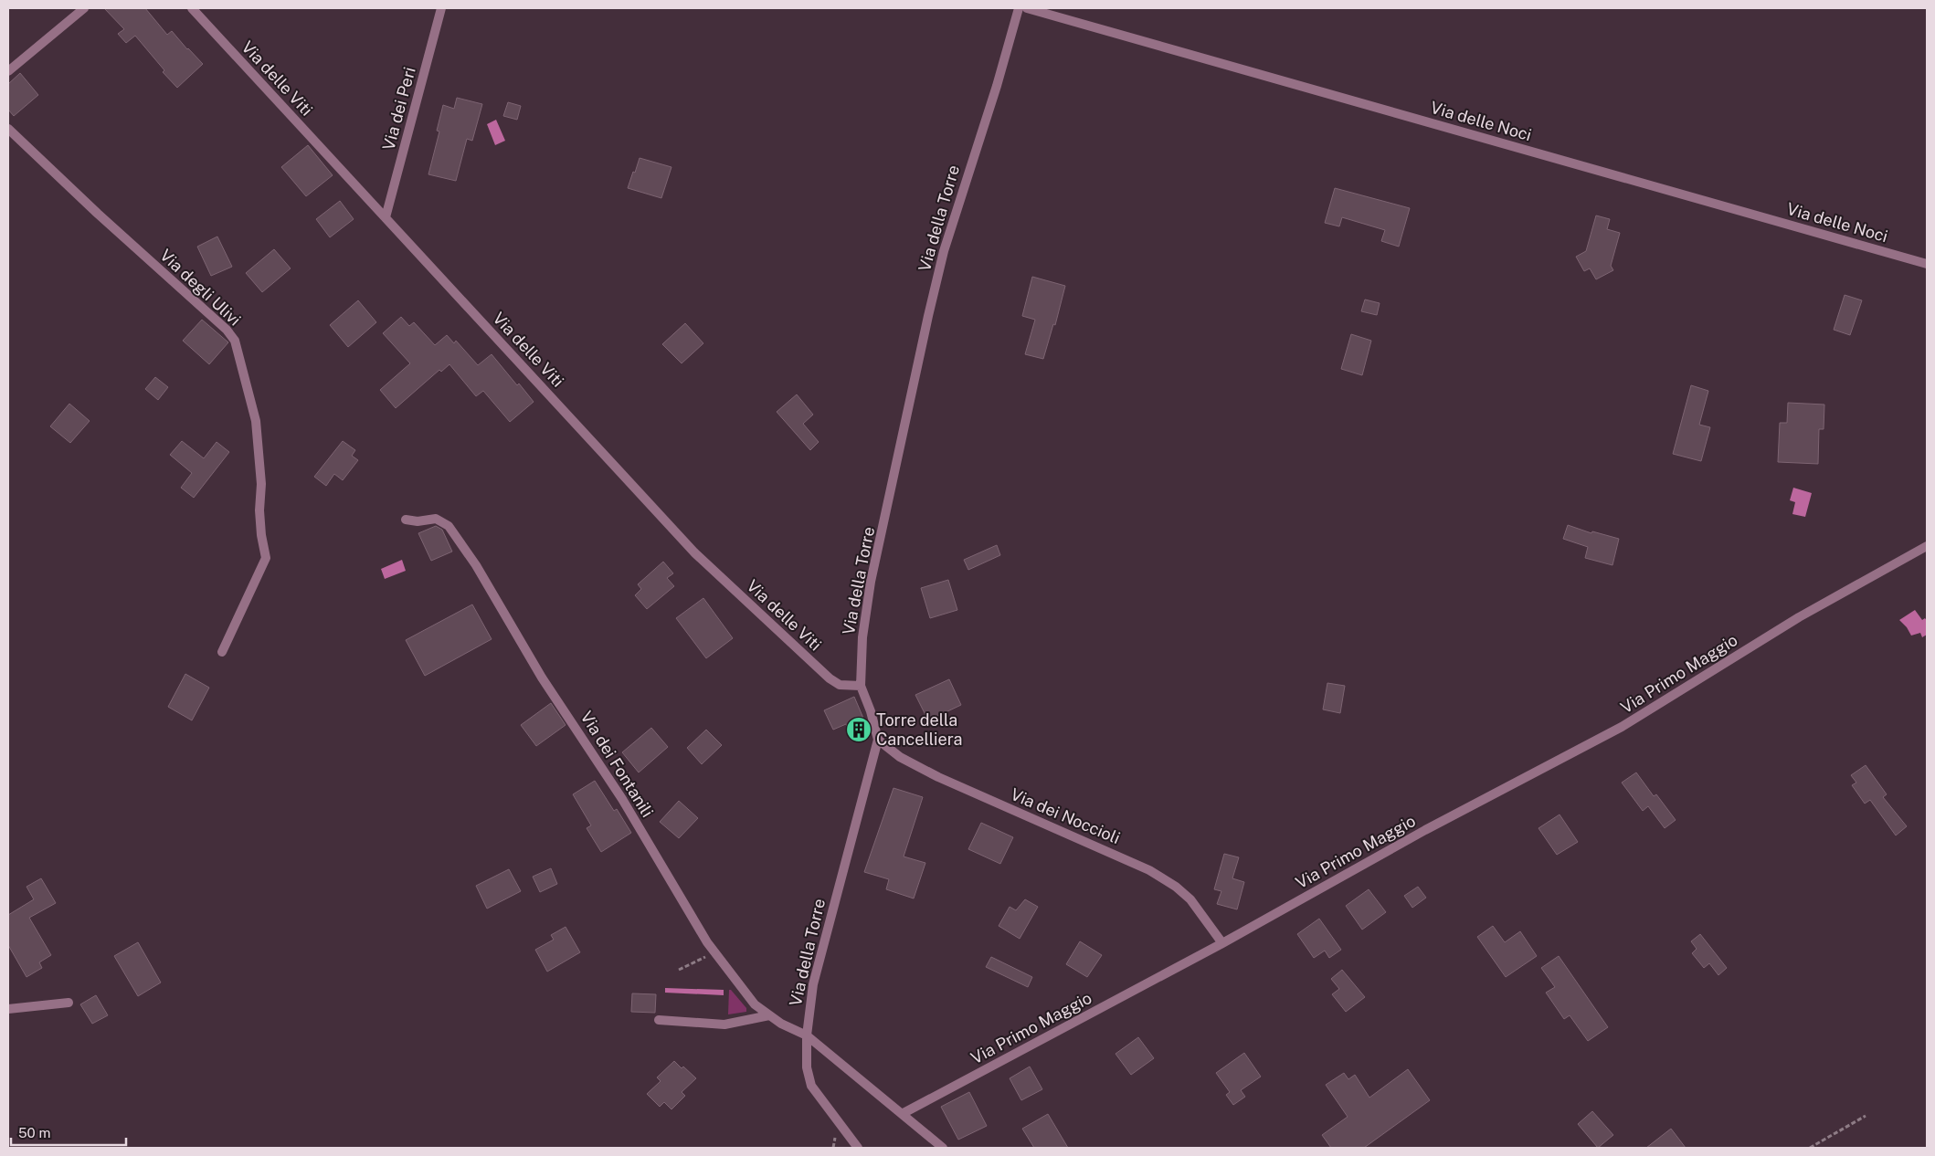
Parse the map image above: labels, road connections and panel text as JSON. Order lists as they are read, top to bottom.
{
  "streets": {
    "street": [
      "Via delle Viti",
      "Via dei Peri",
      "Via delle Noci",
      "Via della Torre",
      "Via degli Ulivi",
      "Via Primo Maggio",
      "Via dei Fontanili",
      "Via dei Noccioli"
    ]
  },
  "crossings": [
    ["Via delle Viti", "Via dei Peri"],
    ["Via delle Viti", "Via della Torre"],
    ["Via della Torre", "Via dei Fontanili"],
    ["Via della Torre", "Via dei Noccioli"],
    ["Via Primo Maggio", "Via dei Noccioli"]
  ],
  "places": {
    "building": ["Torre della Cancelliera"]
  },
  "scale_bar": "50 m"
}
